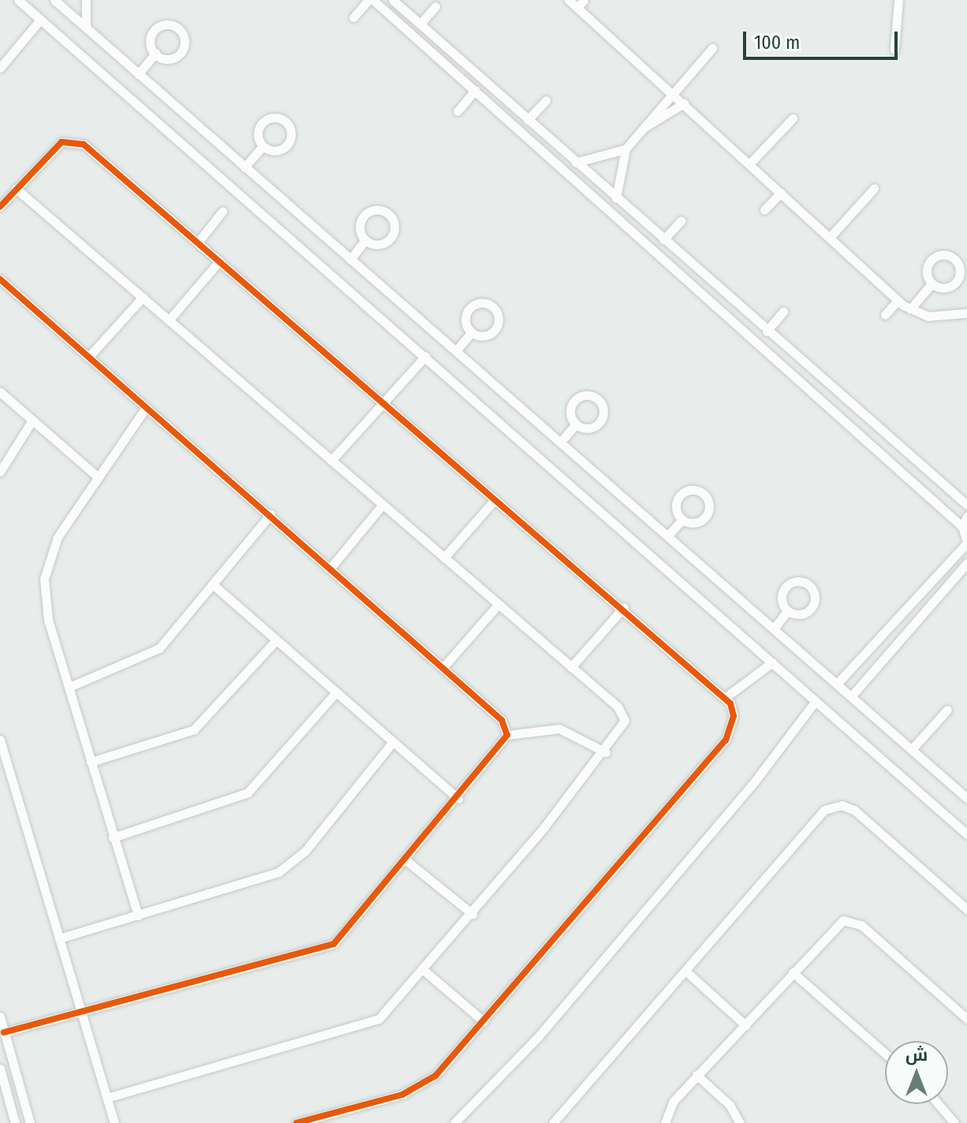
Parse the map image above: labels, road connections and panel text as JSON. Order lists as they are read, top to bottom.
{
  "scale_bar": "100 m",
  "north": "top"
}
